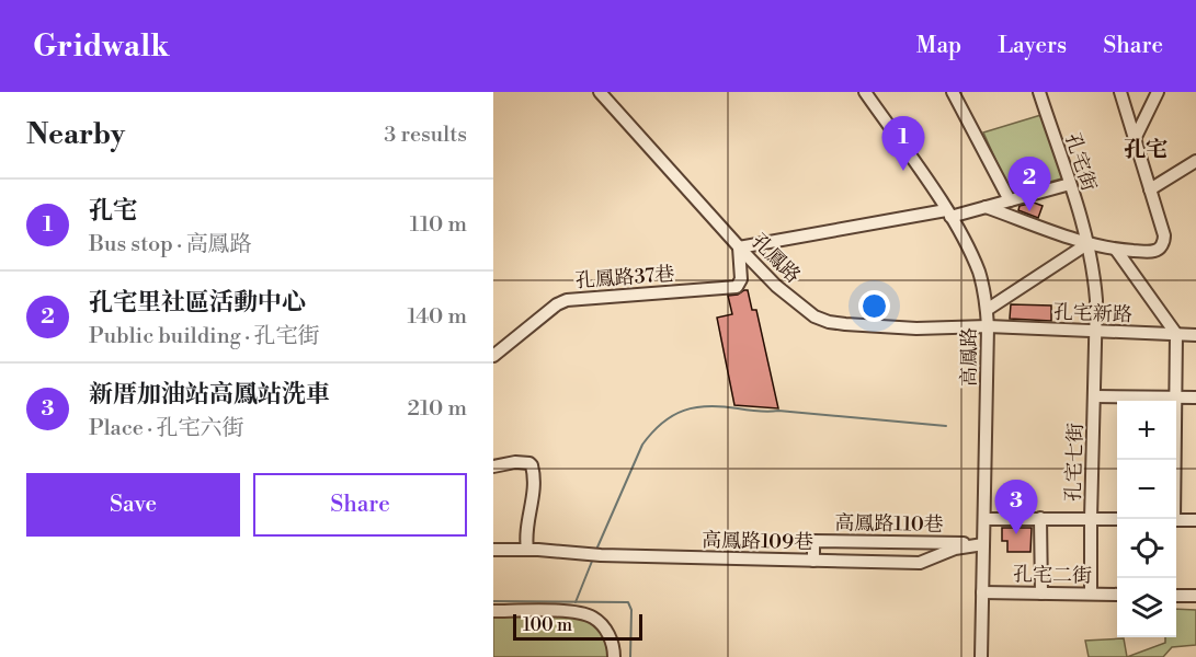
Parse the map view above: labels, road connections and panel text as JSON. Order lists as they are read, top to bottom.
{
  "streets": {
    "street": [
      "孔宅街",
      "孔鳳路",
      "孔鳳路37巷",
      "孔宅新路",
      "高鳳路",
      "孔宅七街",
      "高鳳路110巷",
      "高鳳路109巷",
      "孔宅二街"
    ]
  },
  "crossings": [
    ["孔宅街", "孔宅新路"],
    ["孔宅街", "孔宅七街"],
    ["孔鳳路", "孔鳳路37巷"],
    ["孔鳳路", "孔宅新路"],
    ["孔鳳路", "高鳳路"],
    ["孔宅新路", "高鳳路"],
    ["孔宅新路", "孔宅七街"],
    ["高鳳路", "高鳳路110巷"],
    ["高鳳路", "高鳳路109巷"],
    ["高鳳路", "孔宅二街"],
    ["孔宅七街", "孔宅二街"],
    ["高鳳路110巷", "高鳳路109巷"]
  ],
  "districts": ["孔宅"],
  "scale_bar": "100 m",
  "page": {
    "header": "Gridwalk",
    "nav": ["Map", "Layers", "Share"],
    "heading": ["Nearby", "3 results"],
    "pins": ["1", "2", "3"],
    "list": [
      {
        "mark": "1",
        "name": "孔宅",
        "note": "Bus stop · 高鳳路",
        "value": "110 m"
      },
      {
        "mark": "2",
        "name": "孔宅里社區活動中心",
        "note": "Public building · 孔宅街",
        "value": "140 m"
      },
      {
        "mark": "3",
        "name": "新厝加油站高鳳站洗車",
        "note": "Place · 孔宅六街",
        "value": "210 m"
      }
    ],
    "map_buttons": ["+", "−"],
    "buttons": ["Save", "Share"],
    "scale": "100 m"
  }
}
